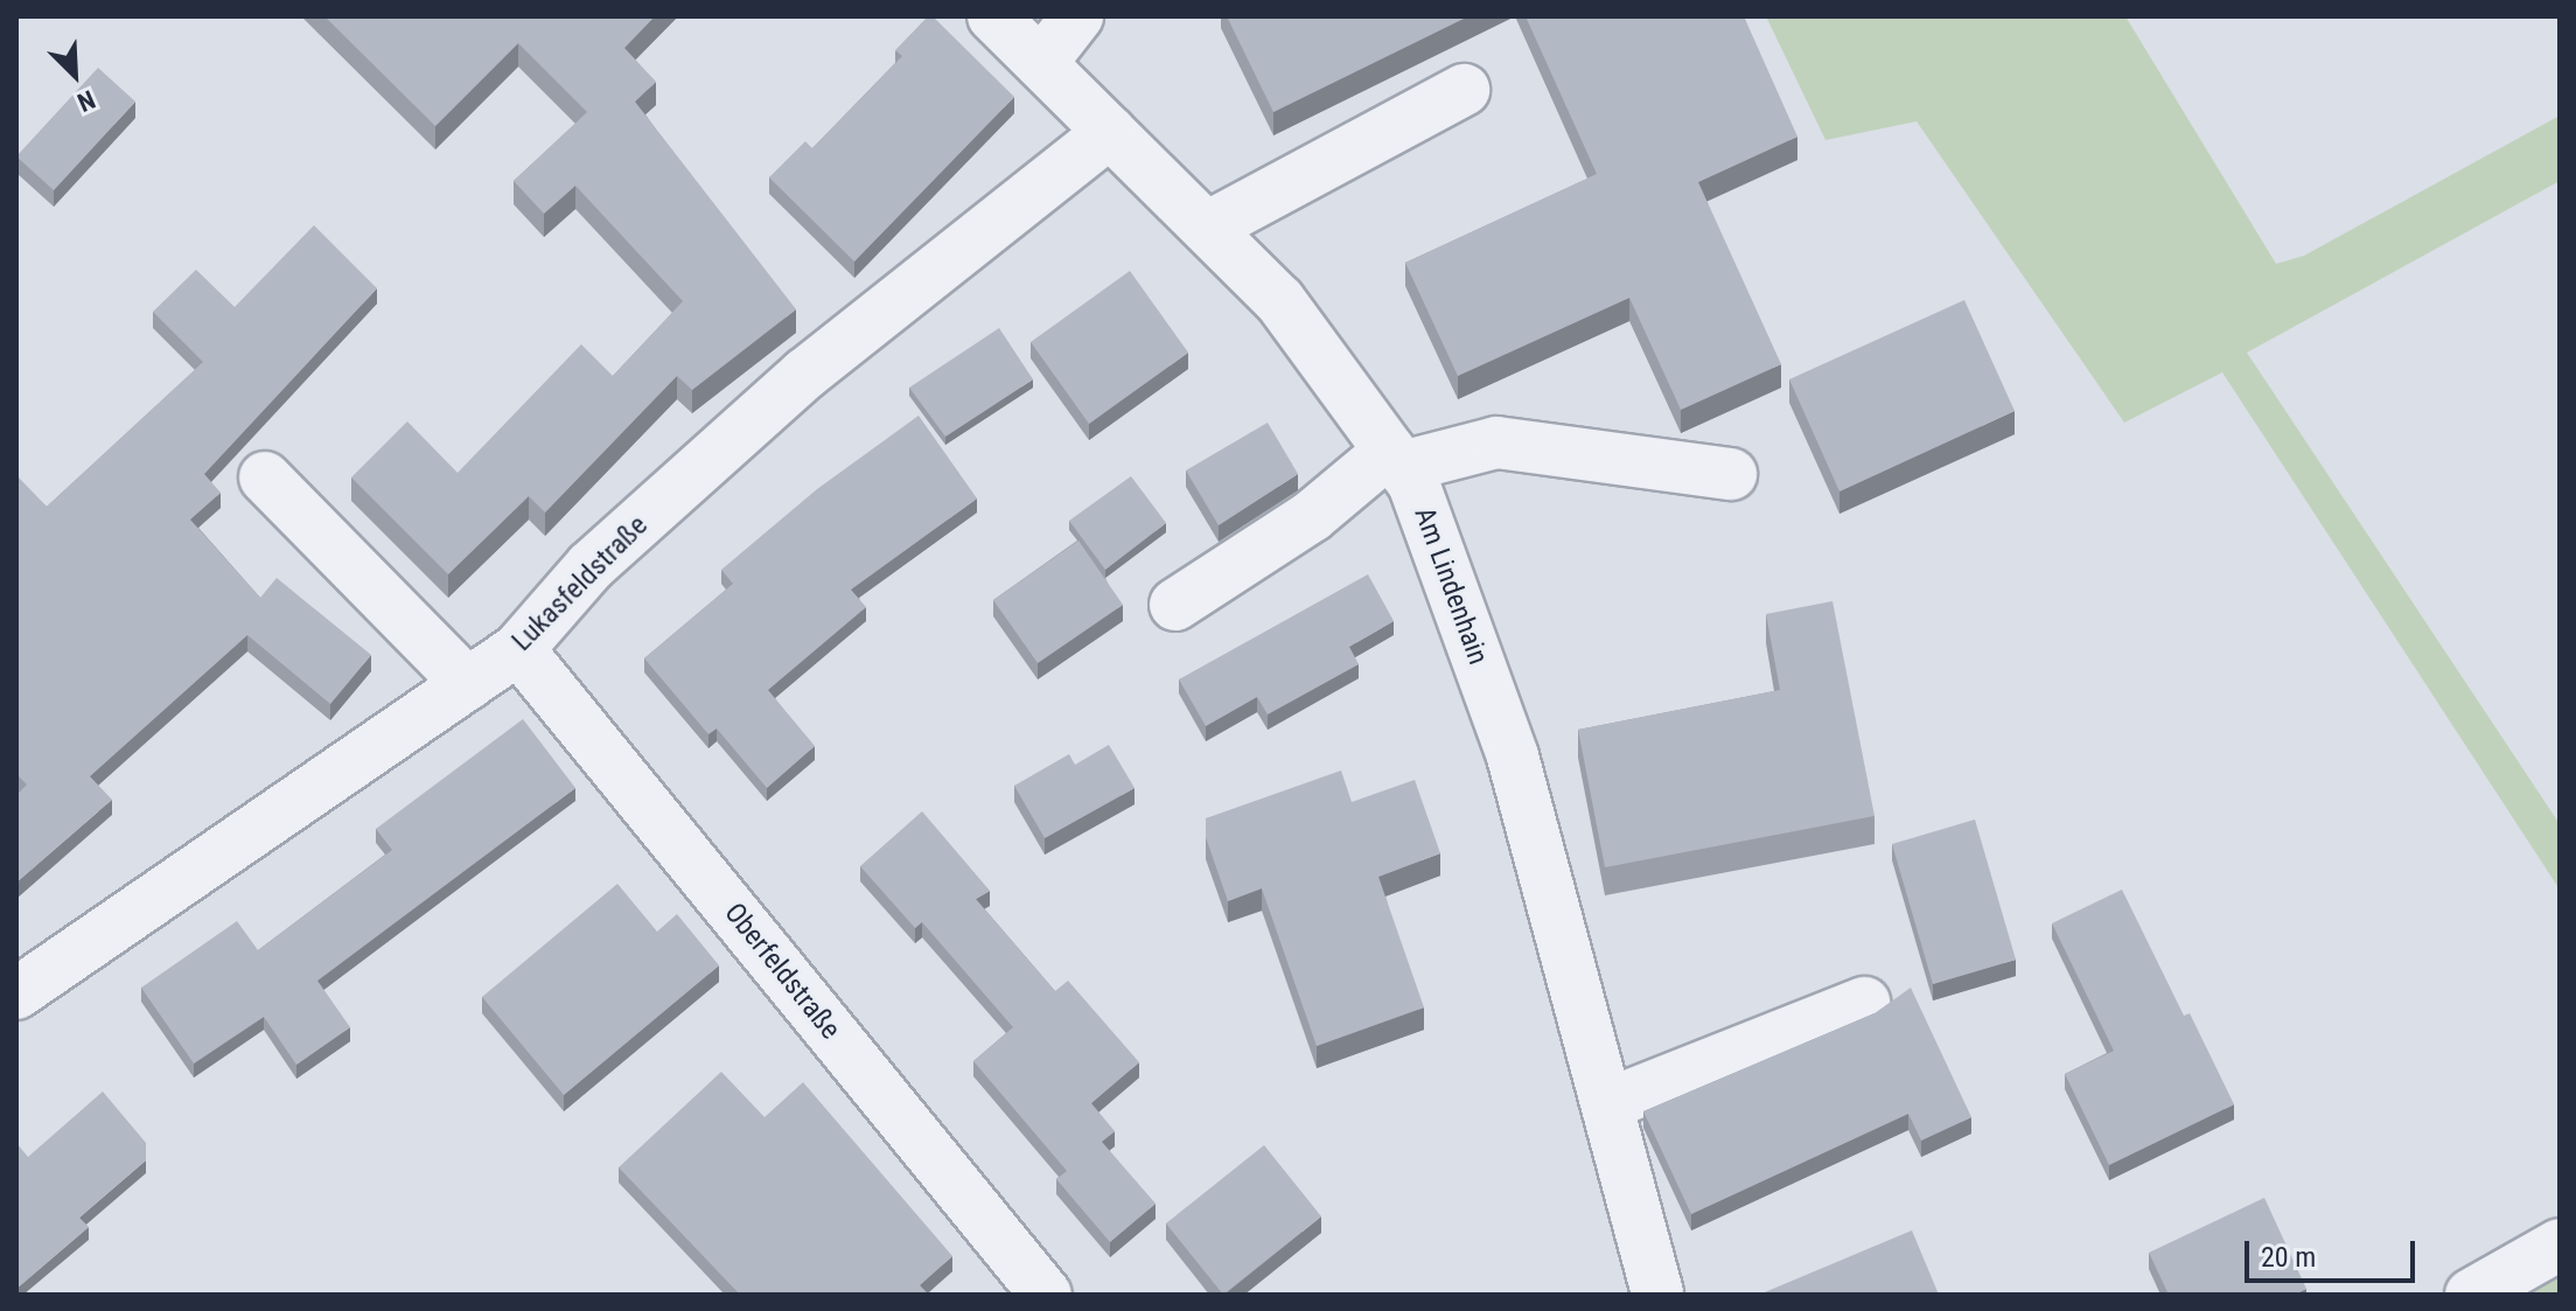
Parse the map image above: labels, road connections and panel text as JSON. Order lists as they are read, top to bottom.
{
  "streets": {
    "street": ["Lukasfeldstraße", "Am Lindenhain", "Oberfeldstraße"]
  },
  "crossings": [
    ["Lukasfeldstraße", "Am Lindenhain"],
    ["Lukasfeldstraße", "Oberfeldstraße"]
  ],
  "scale_bar": "20 m",
  "north": "bottom right"
}
